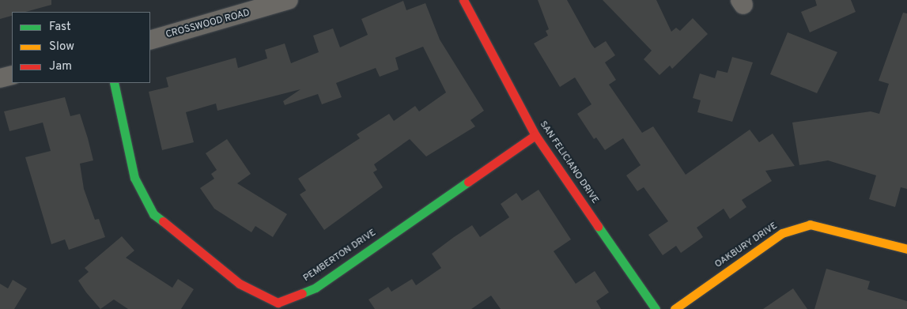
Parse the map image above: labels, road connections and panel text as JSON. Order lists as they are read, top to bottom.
{
  "streets": {
    "street": [
      "CROSSWOOD ROAD",
      "SAN FELICIANO DRIVE",
      "OAKBURY DRIVE",
      "PEMBERTON DRIVE"
    ]
  },
  "crossings": [
    ["SAN FELICIANO DRIVE", "PEMBERTON DRIVE"]
  ],
  "legend": ["Fast", "Slow", "Jam"]
}
